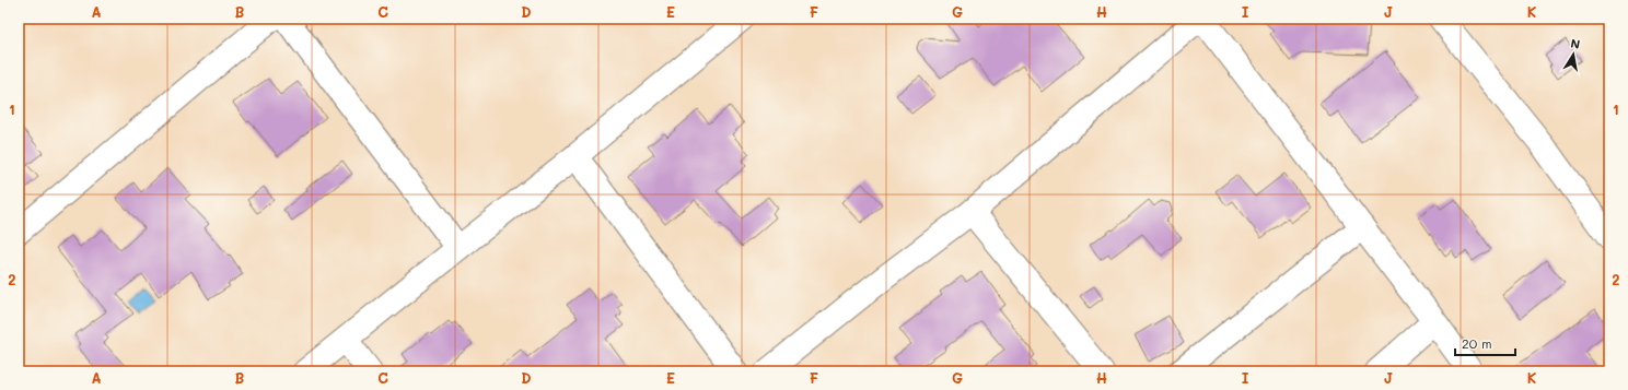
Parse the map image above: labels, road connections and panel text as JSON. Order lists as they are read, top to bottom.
{
  "scale_bar": "20 m",
  "north": "top",
  "grid": {
    "columns": [
      "A",
      "B",
      "C",
      "D",
      "E",
      "F",
      "G",
      "H",
      "I",
      "J",
      "K"
    ],
    "rows": ["1", "2"]
  }
}
